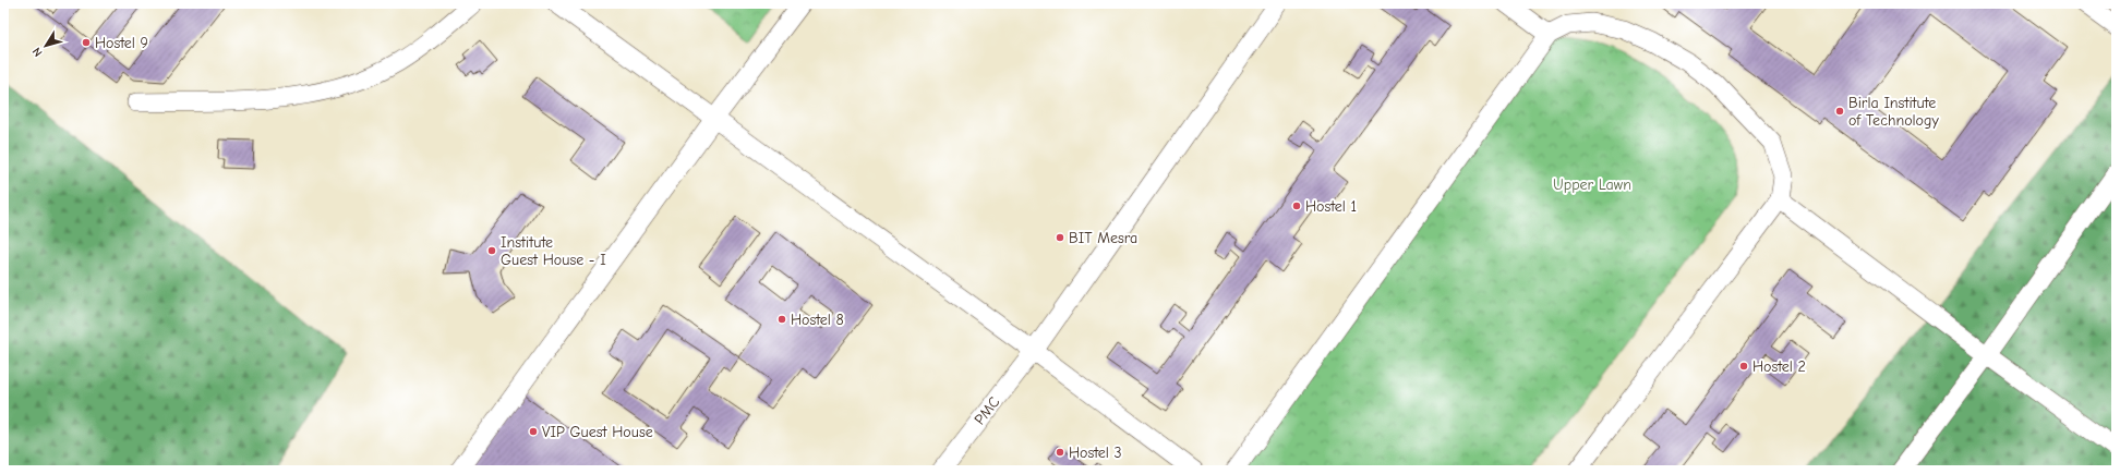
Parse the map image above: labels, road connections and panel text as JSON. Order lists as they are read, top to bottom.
{
  "streets": {
    "street": ["PMC"]
  },
  "parks": ["Upper Lawn"],
  "places": [
    "Hostel 9",
    "Birla Institute of Technology",
    "Hostel 1",
    "BIT Mesra",
    "Institute Guest House - I",
    "Hostel 8",
    "Hostel 2",
    "VIP Guest House",
    "Hostel 3"
  ],
  "north": "bottom left"
}
